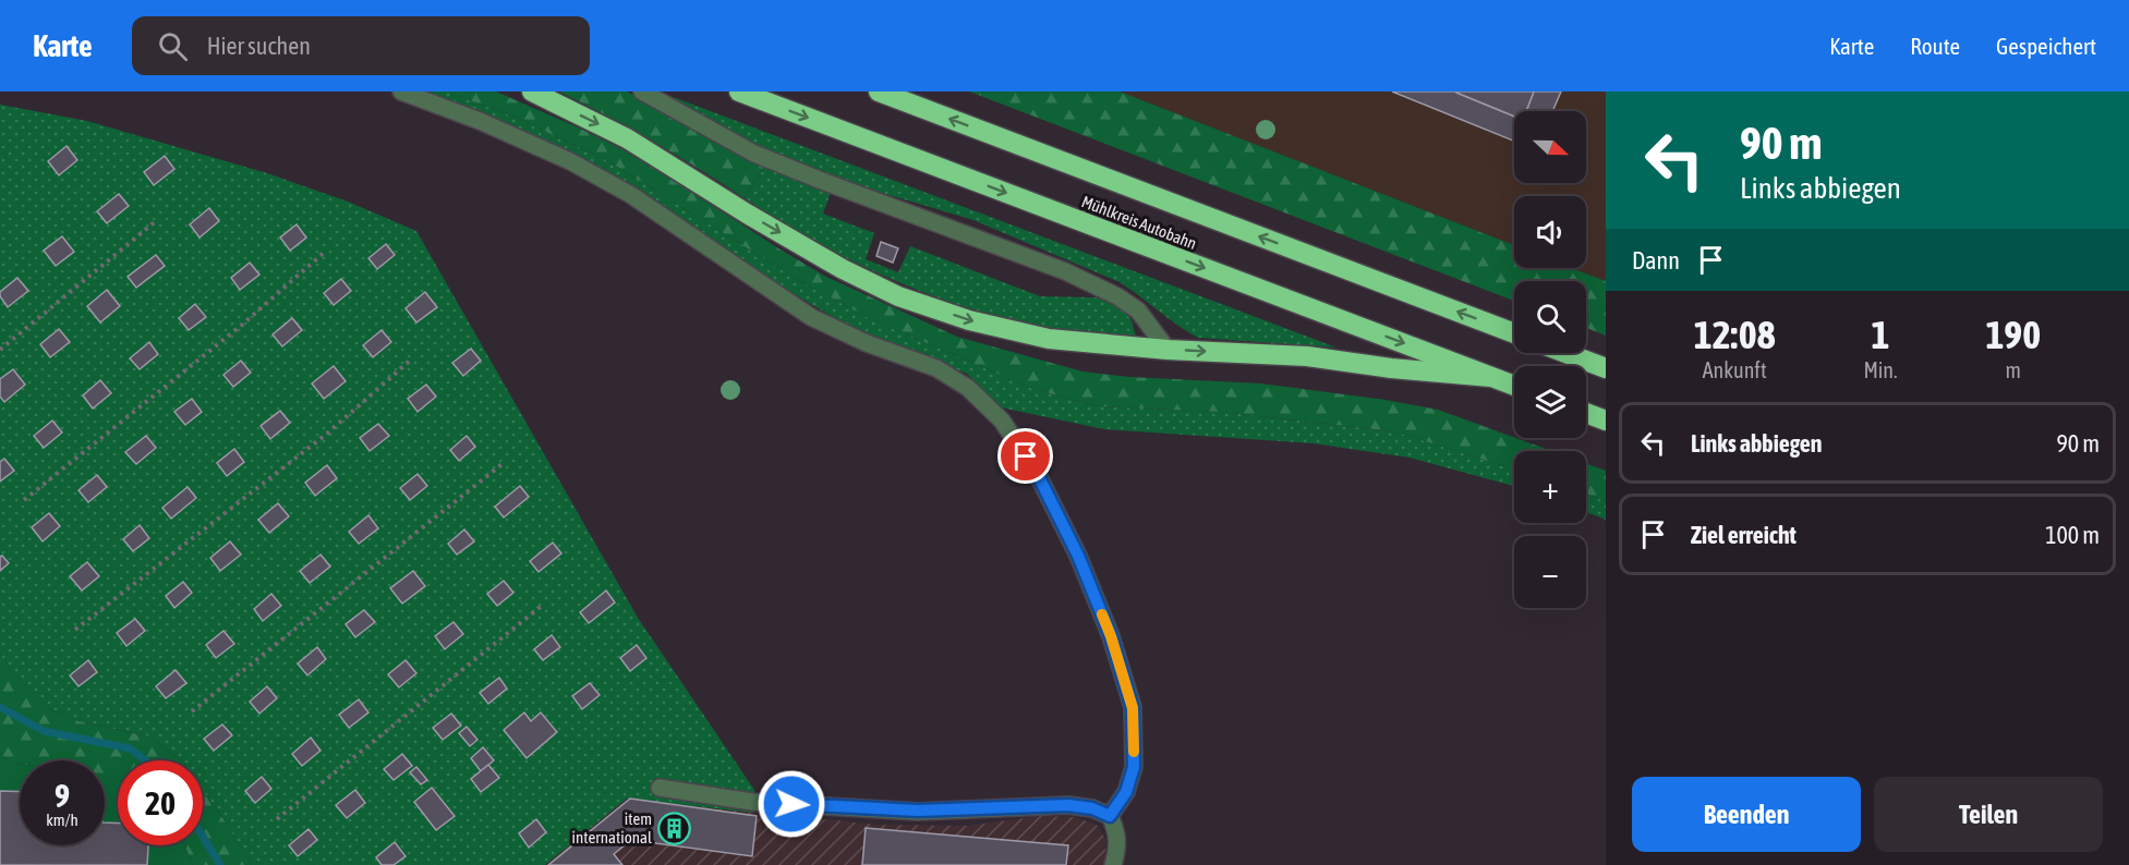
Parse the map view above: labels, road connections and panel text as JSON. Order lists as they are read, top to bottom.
{
  "streets": {
    "highway": ["Mühlkreis Autobahn"]
  },
  "places": {
    "building": ["item international"]
  },
  "north": "right",
  "page": {
    "header": "Karte",
    "search": "Hier suchen",
    "nav": ["Karte", "Route", "Gespeichert"],
    "turn": ["90 m", "Links abbiegen"],
    "map_buttons": ["+", "−"],
    "then": "Dann",
    "eta": [
      "12:08",
      "Ankunft",
      "1",
      "Min.",
      "190",
      "m"
    ],
    "list": [
      {
        "name": "Links abbiegen",
        "value": "90 m"
      },
      {
        "name": "Ziel erreicht",
        "value": "100 m"
      }
    ],
    "speed": "9 km/h",
    "limit": "20",
    "buttons": ["Beenden", "Teilen"]
  }
}
